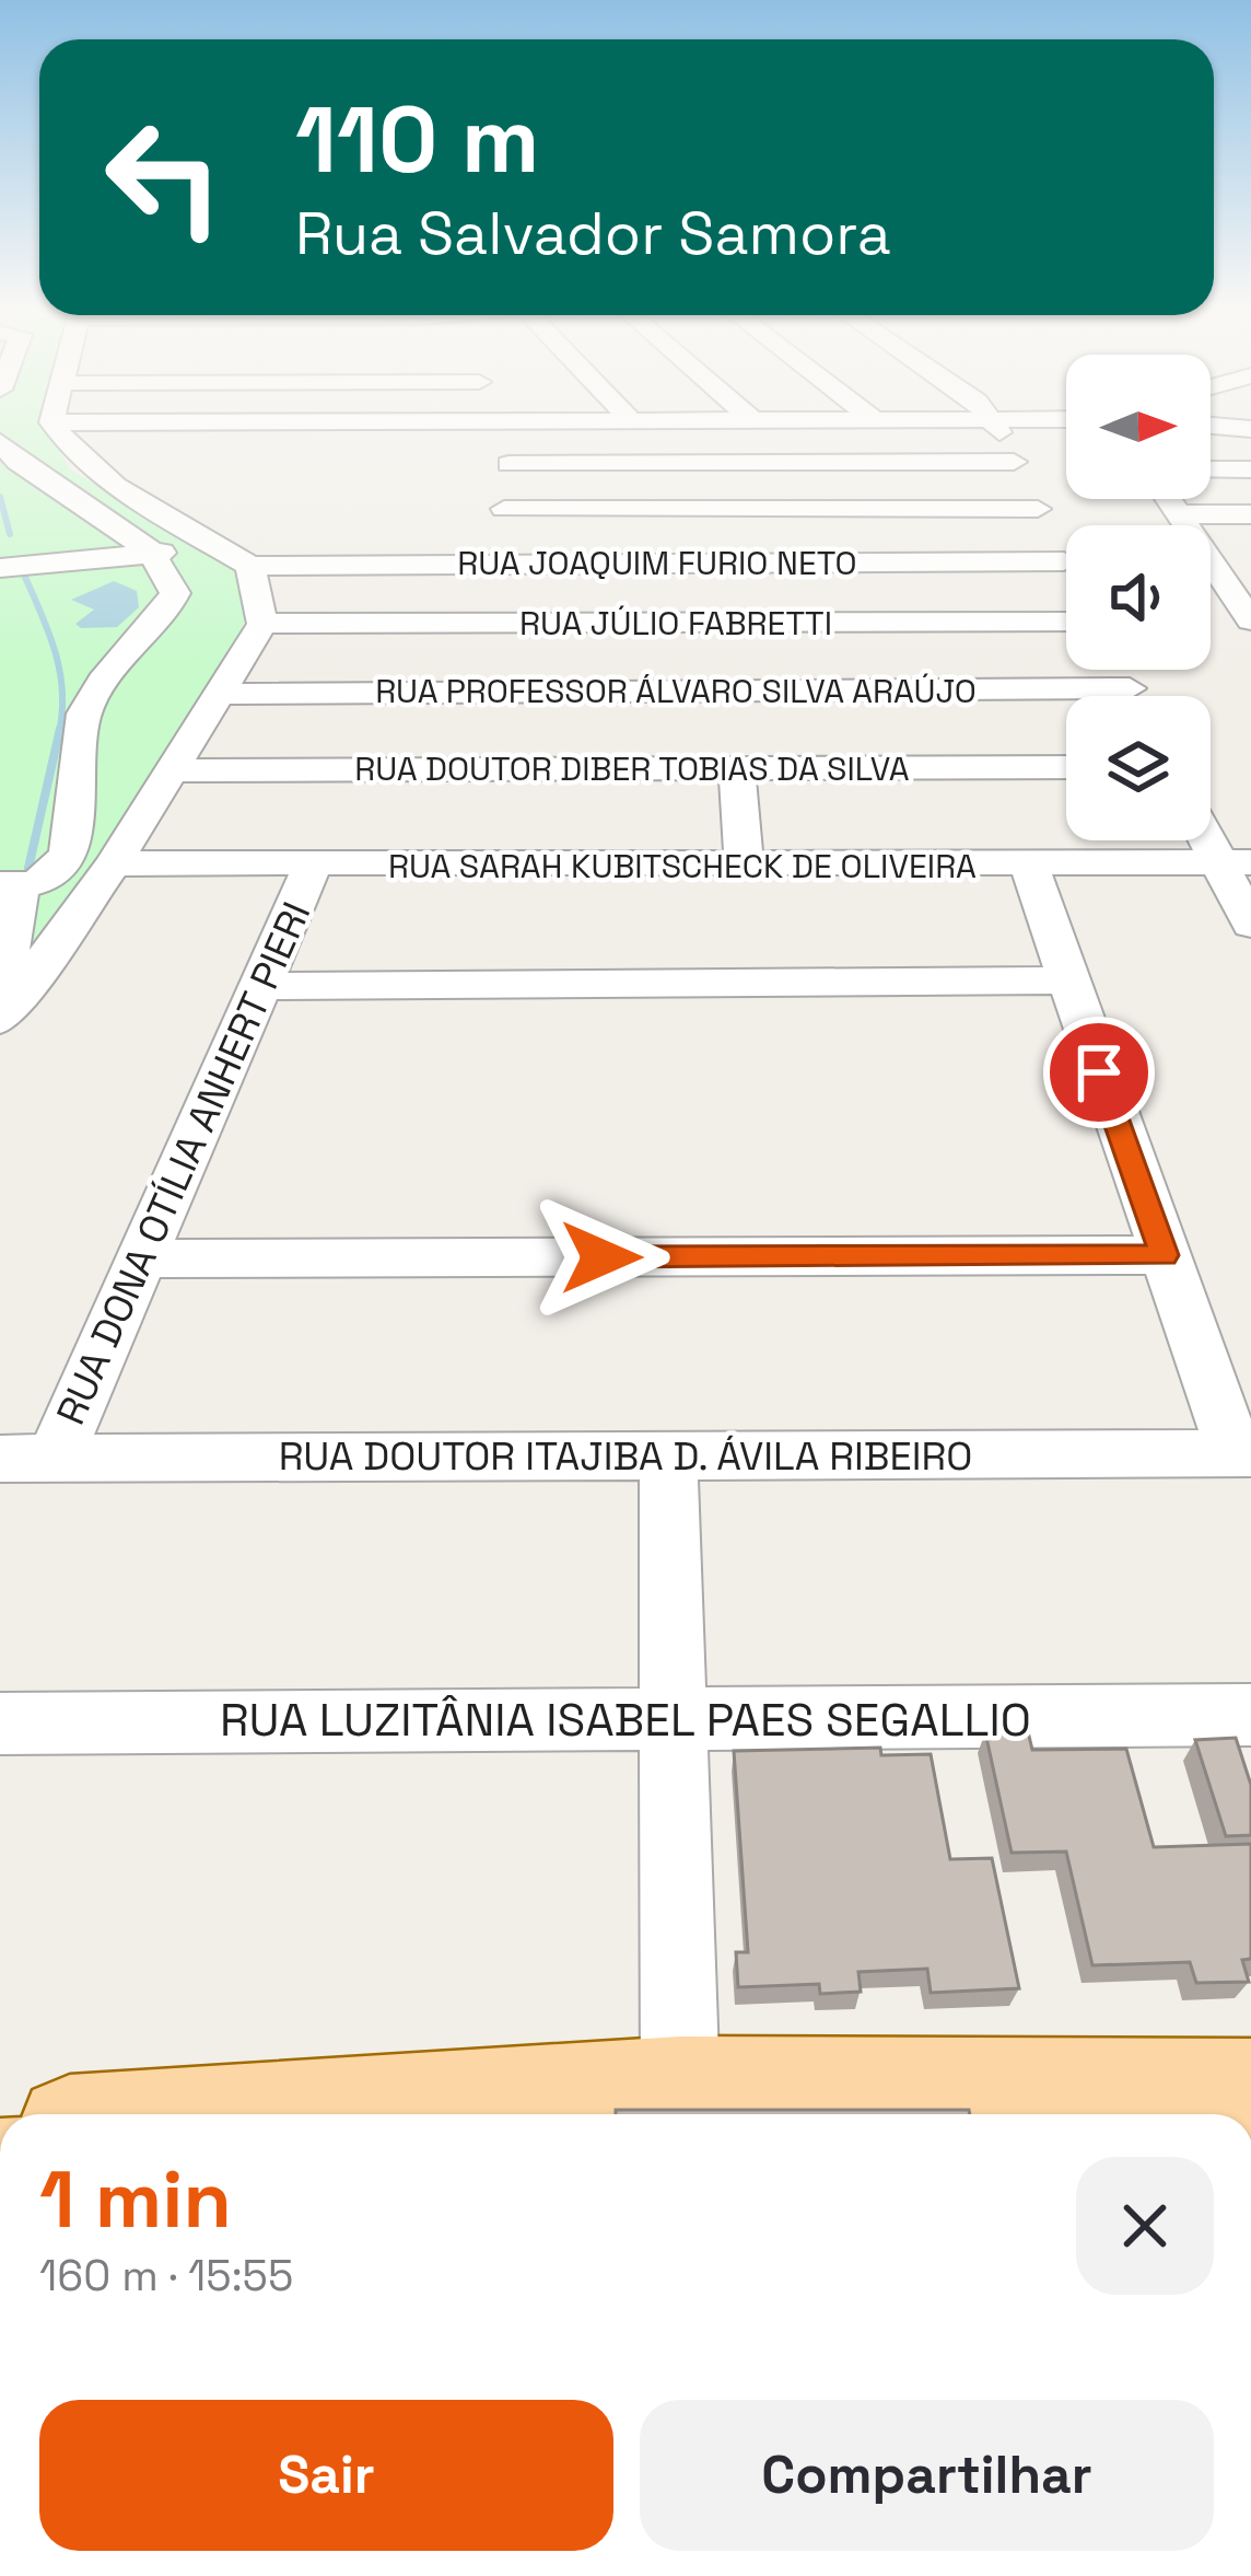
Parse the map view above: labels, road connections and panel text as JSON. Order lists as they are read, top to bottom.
{
  "streets": {
    "street": [
      "RUA JOAQUIM FURIO NETO",
      "RUA JÚLIO FABRETTI",
      "RUA PROFESSOR ÁLVARO SILVA ARAÚJO",
      "RUA DOUTOR DIBER TOBIAS DA SILVA",
      "RUA SARAH KUBITSCHECK DE OLIVEIRA",
      "RUA DONA OTÍLIA ANHERT PIERI",
      "RUA DOUTOR ITAJIBA D. ÁVILA RIBEIRO",
      "RUA LUZITÂNIA ISABEL PAES SEGALLIO"
    ]
  },
  "crossings": [
    ["RUA JÚLIO FABRETTI", "RUA PROFESSOR ÁLVARO SILVA ARAÚJO"],
    ["RUA PROFESSOR ÁLVARO SILVA ARAÚJO", "RUA DOUTOR DIBER TOBIAS DA SILVA"],
    ["RUA SARAH KUBITSCHECK DE OLIVEIRA", "RUA DONA OTÍLIA ANHERT PIERI"],
    ["RUA DONA OTÍLIA ANHERT PIERI", "RUA DOUTOR ITAJIBA D. ÁVILA RIBEIRO"]
  ],
  "north": "right",
  "page": {
    "turn": ["110 m", "Rua Salvador Samora"],
    "heading": ["1 min", "160 m · 15:55"],
    "buttons": ["Sair", "Compartilhar"]
  }
}
